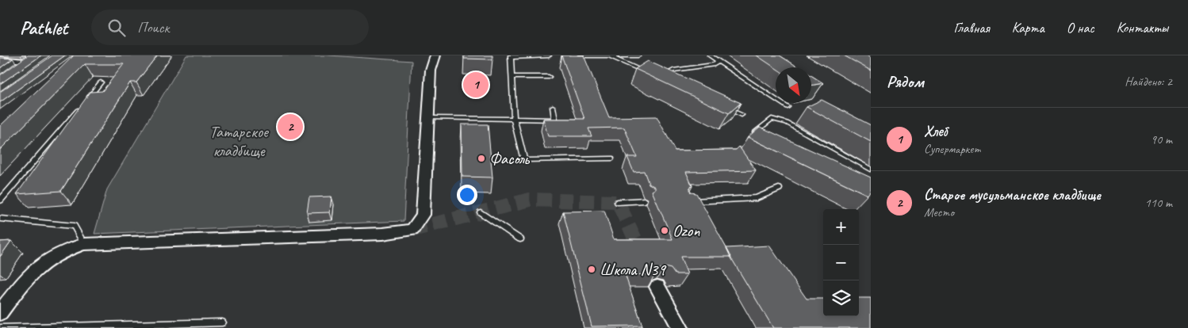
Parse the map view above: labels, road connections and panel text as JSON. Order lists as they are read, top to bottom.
{
  "parks": ["Татарское кладбище"],
  "places": ["Фасоль", "Ozon", "Школа N39"],
  "north": "bottom right",
  "page": {
    "header": "Pathlet",
    "search": "Поиск",
    "nav": [
      "Главная",
      "Карта",
      "О нас",
      "Контакты"
    ],
    "heading": ["Рядом", "Найдено: 2"],
    "pins": ["1", "2"],
    "list": [
      {
        "mark": "1",
        "name": "Хлеб",
        "note": "Супермаркет",
        "value": "90 m"
      },
      {
        "mark": "2",
        "name": "Старое мусульманское кладбище",
        "note": "Место",
        "value": "110 m"
      }
    ],
    "map_buttons": ["+", "−"]
  }
}
